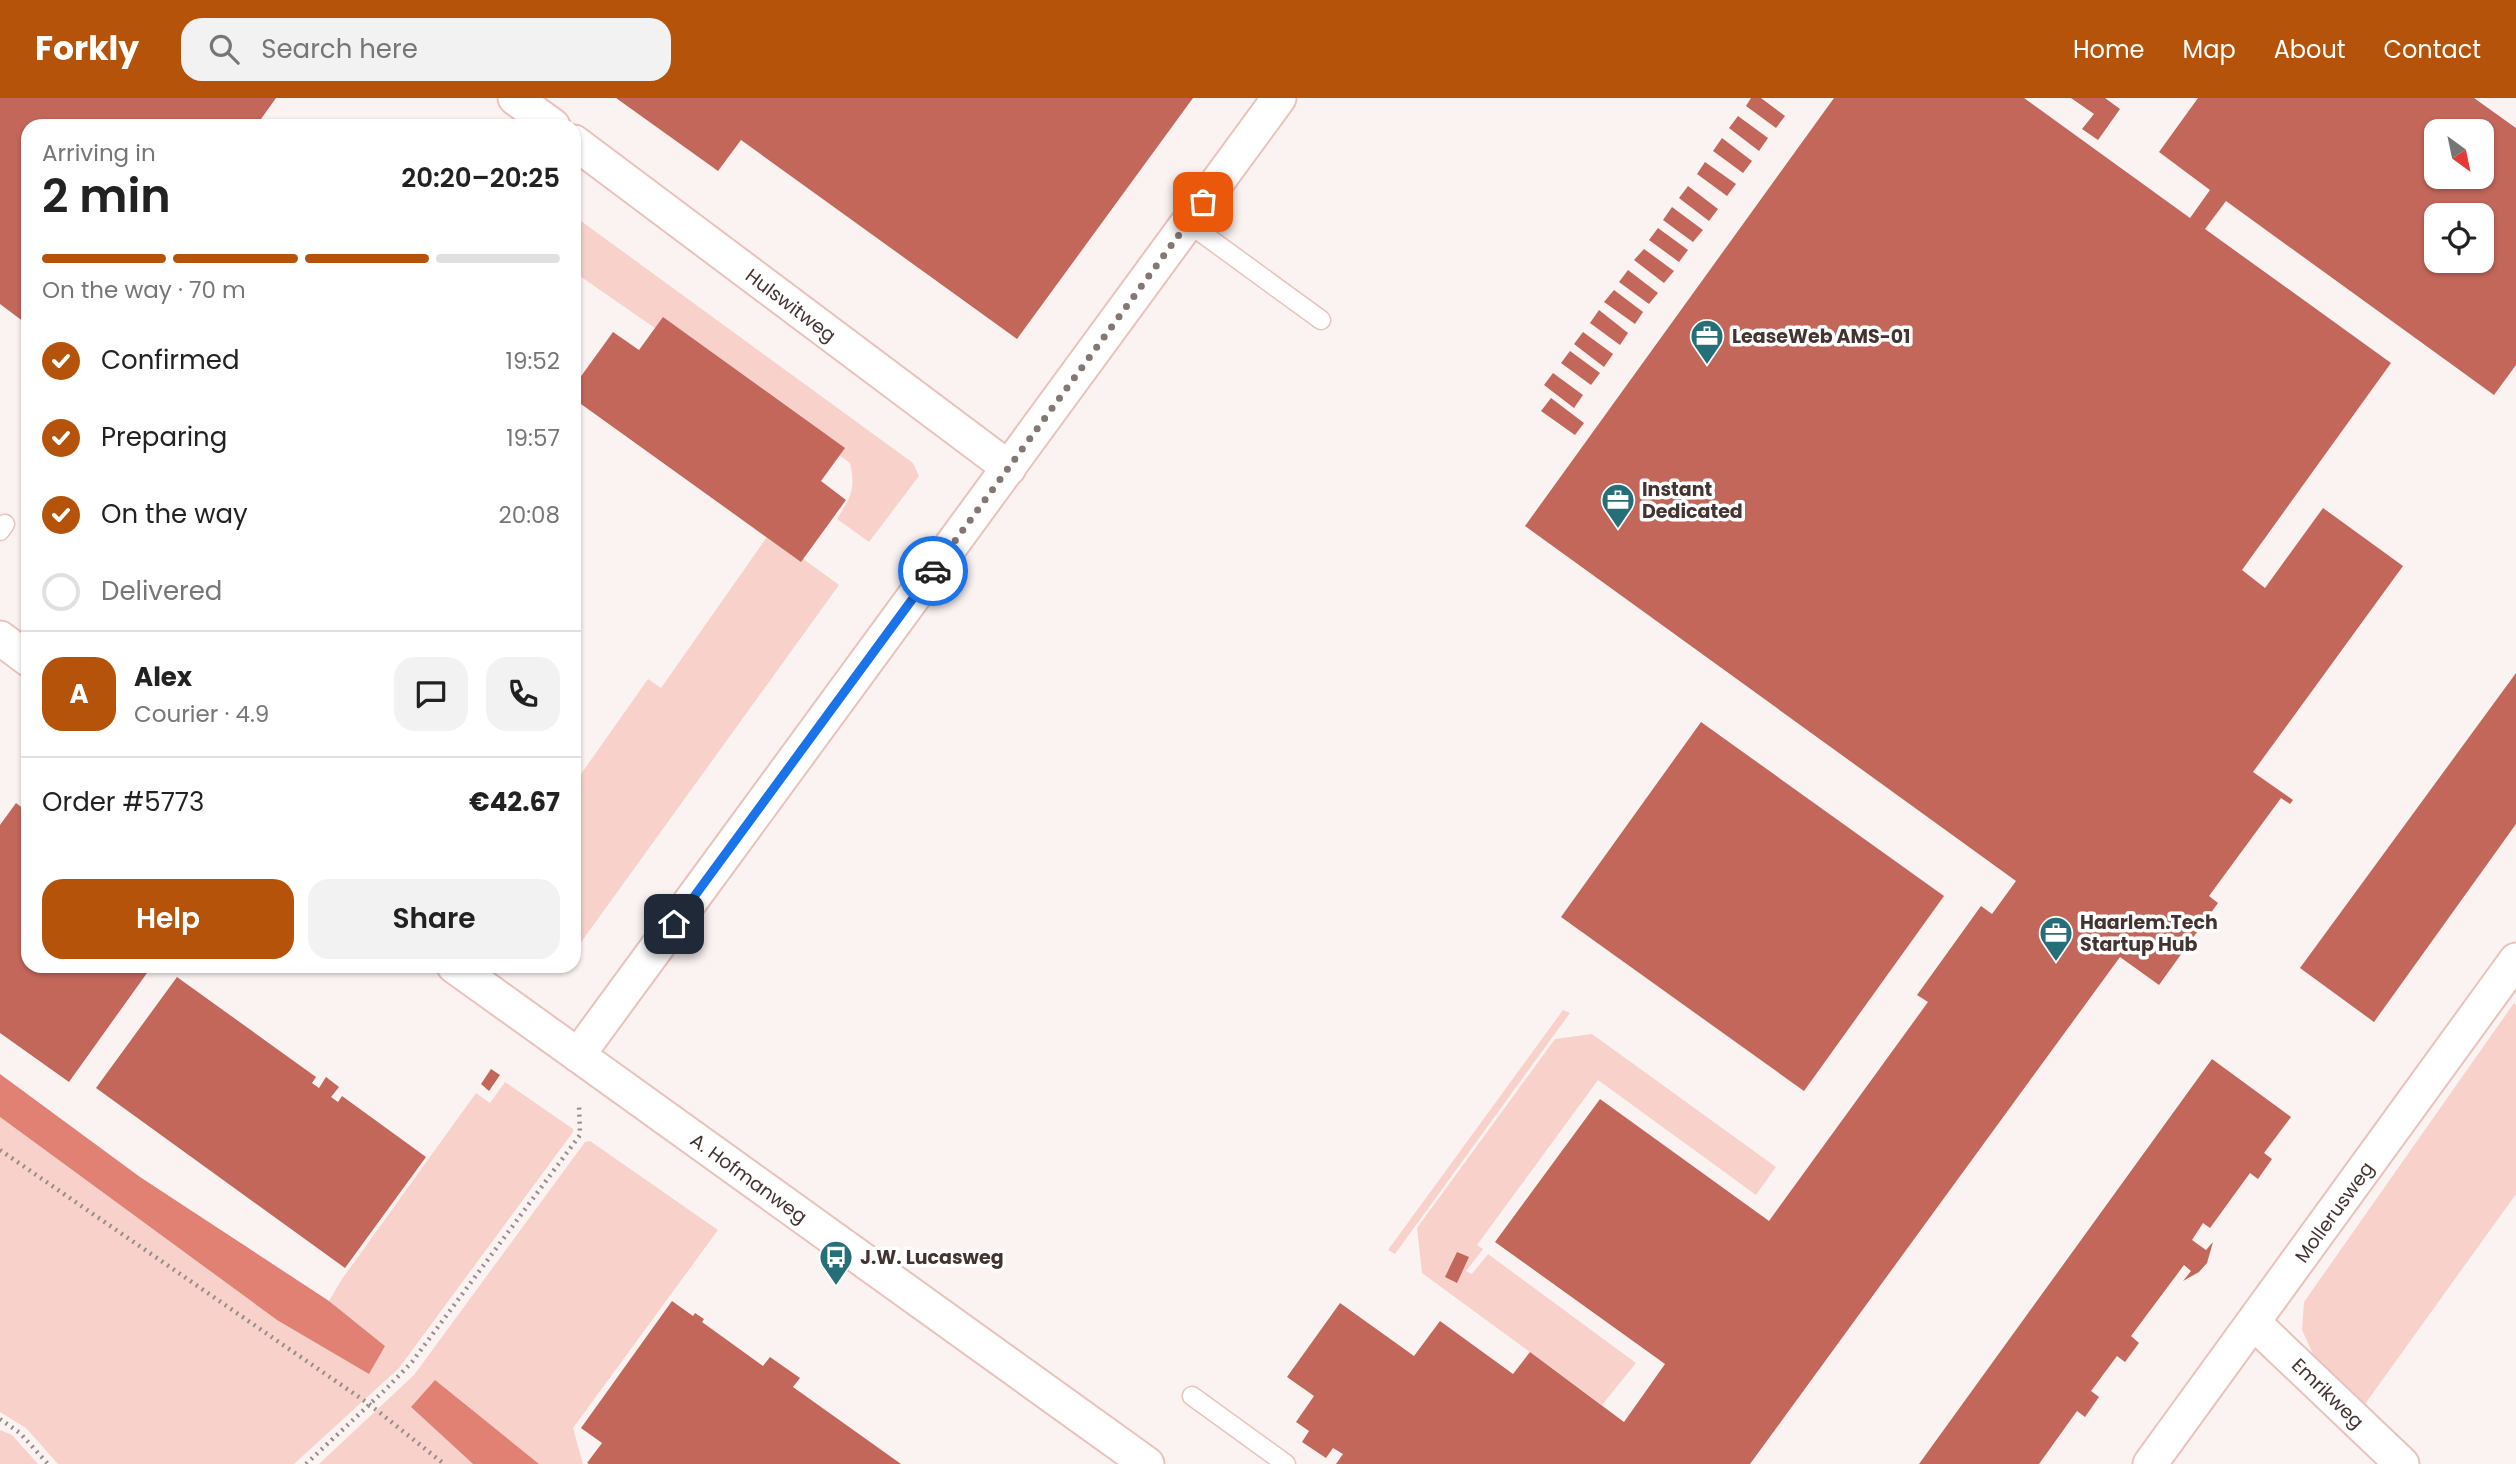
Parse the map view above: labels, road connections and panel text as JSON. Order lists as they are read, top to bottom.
{
  "streets": {
    "street": [
      "Hulswitweg",
      "A. Hofmanweg",
      "Mollerusweg",
      "Emrikweg"
    ]
  },
  "crossings": [
    ["Mollerusweg", "Emrikweg"]
  ],
  "places": {
    "office": ["LeaseWeb AMS-01", "Instant Dedicated", "Haarlem.Tech Startup Hub"],
    "bus stop": ["J.W. Lucasweg"]
  },
  "north": "bottom right",
  "page": {
    "header": "Forkly",
    "search": "Search here",
    "nav": [
      "Home",
      "Map",
      "About",
      "Contact"
    ],
    "heading": ["2 min", "Arriving in", "20:20–20:25"],
    "panel": [
      "Alex",
      "Courier · 4.9",
      "Order #5773",
      "€42.67"
    ],
    "bar": "On the way · 70 m",
    "list": [
      ["Confirmed", "19:52"],
      ["Preparing", "19:57"],
      ["On the way", "20:08"],
      "Delivered"
    ],
    "round": "A",
    "buttons": ["Help", "Share"]
  }
}
